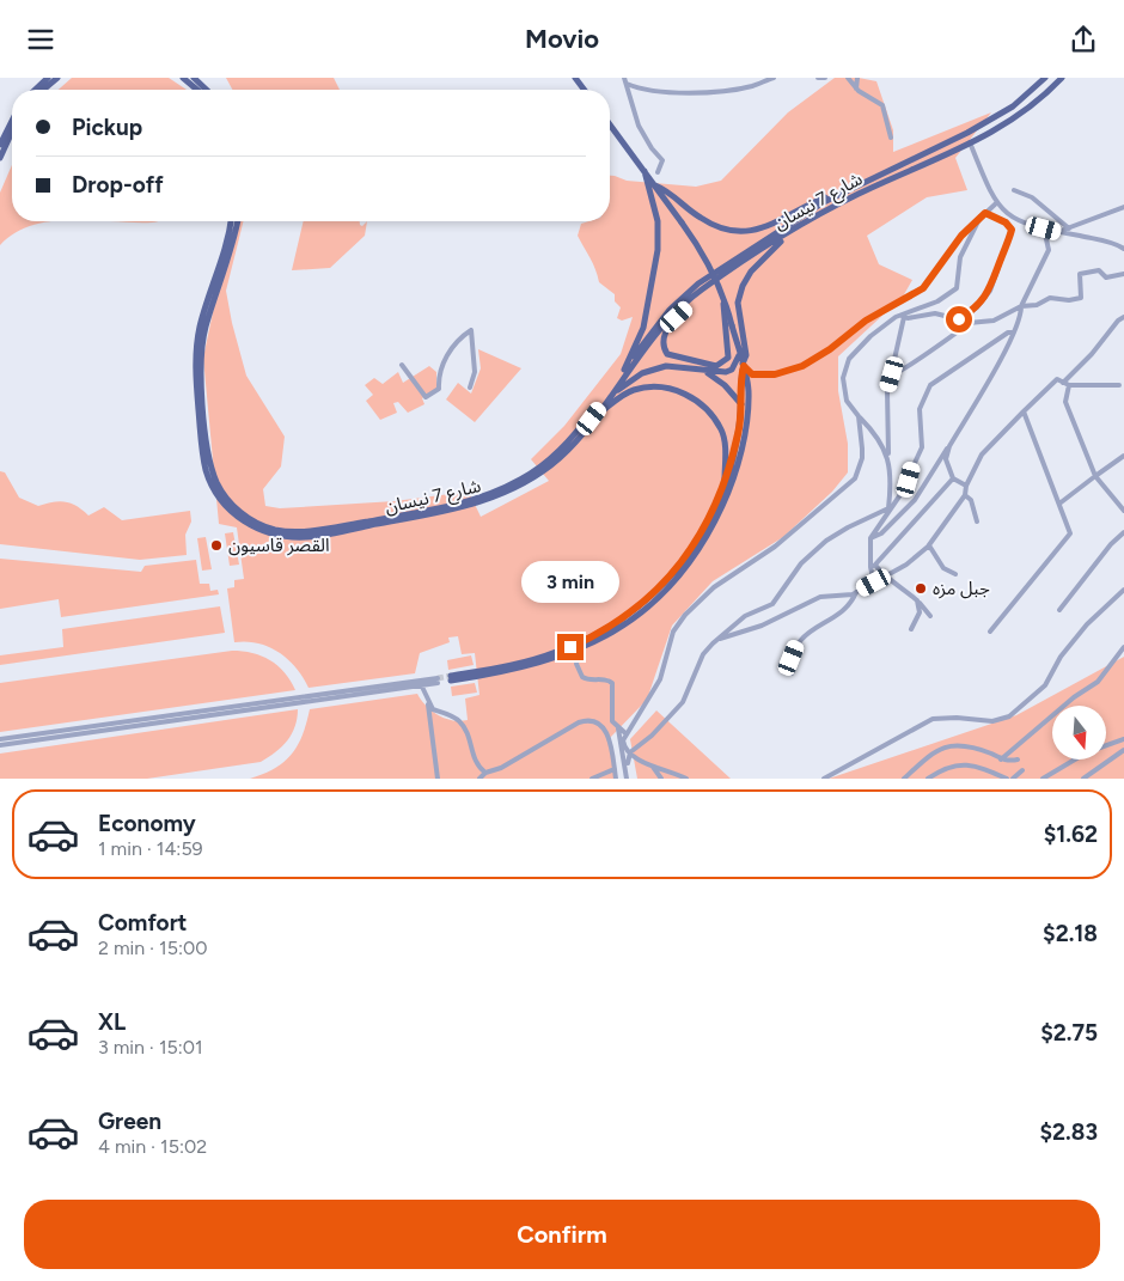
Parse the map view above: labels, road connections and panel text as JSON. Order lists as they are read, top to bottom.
{
  "streets": {
    "main road": ["شارع 7 نيسان"]
  },
  "places": ["القصر قاسيون", "جبل مزه"],
  "north": "bottom",
  "page": {
    "header": "Movio",
    "banner": ["Pickup", "Drop-off"],
    "bubble": "3 min",
    "list": [
      {
        "name": "Economy",
        "note": "1 min · 14:59",
        "value": "$1.62"
      },
      {
        "name": "Comfort",
        "note": "2 min · 15:00",
        "value": "$2.18"
      },
      {
        "name": "XL",
        "note": "3 min · 15:01",
        "value": "$2.75"
      },
      {
        "name": "Green",
        "note": "4 min · 15:02",
        "value": "$2.83"
      }
    ],
    "buttons": "Confirm"
  }
}
